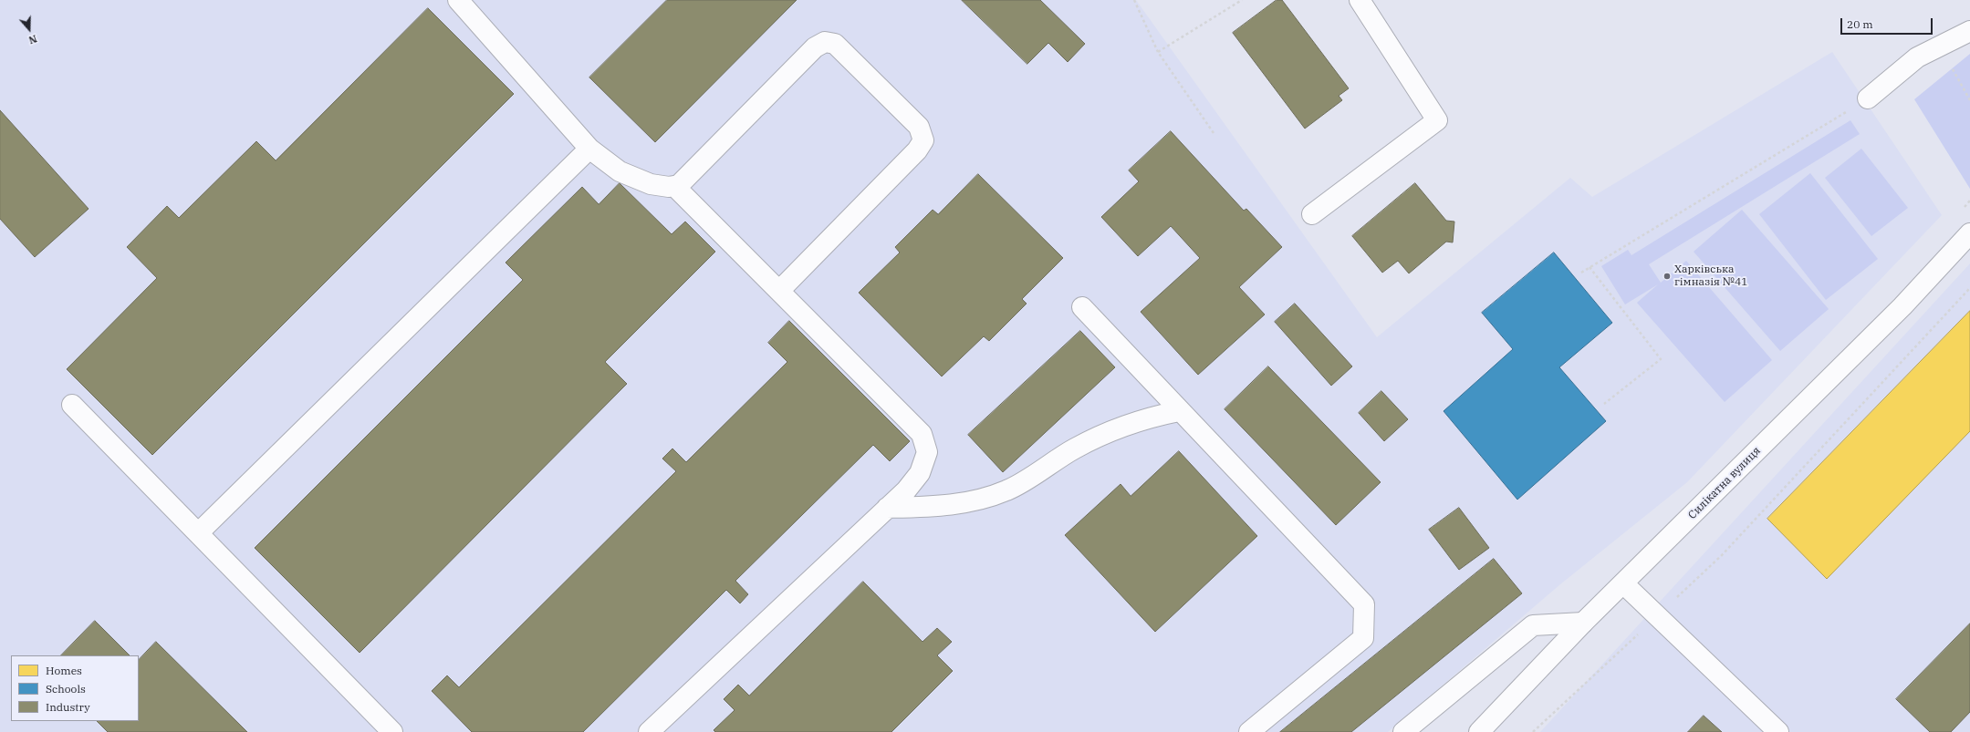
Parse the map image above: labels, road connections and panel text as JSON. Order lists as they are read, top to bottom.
{
  "streets": {
    "main road": ["Силікатна вулиця"]
  },
  "places": ["Харківська гімназія №41"],
  "legend": ["Homes", "Schools", "Industry"],
  "scale_bar": "20 m",
  "north": "bottom"
}
